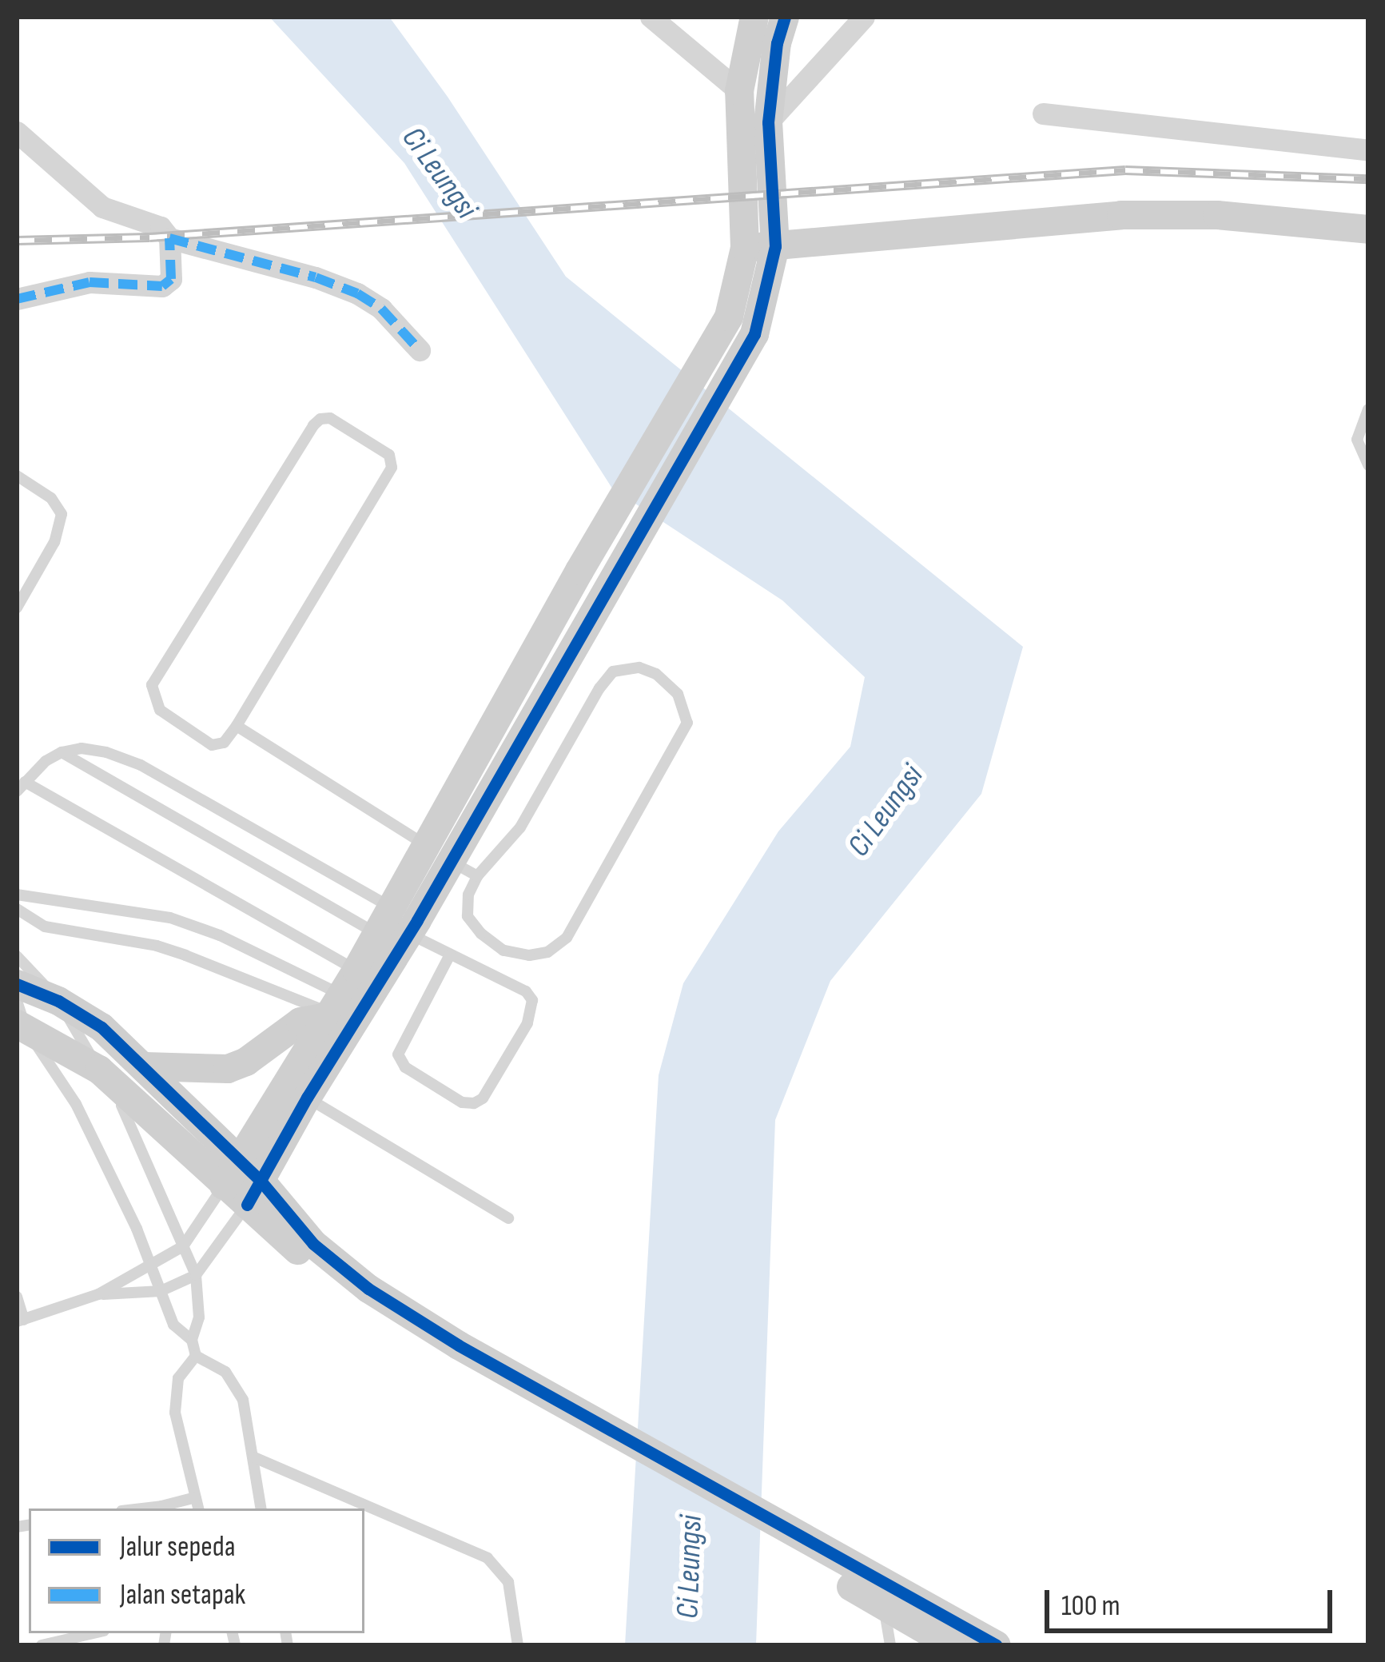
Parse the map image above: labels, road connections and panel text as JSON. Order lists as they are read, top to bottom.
{
  "water": ["Ci Leungsi"],
  "legend": ["Jalur sepeda", "Jalan setapak"],
  "scale_bar": "100 m"
}
